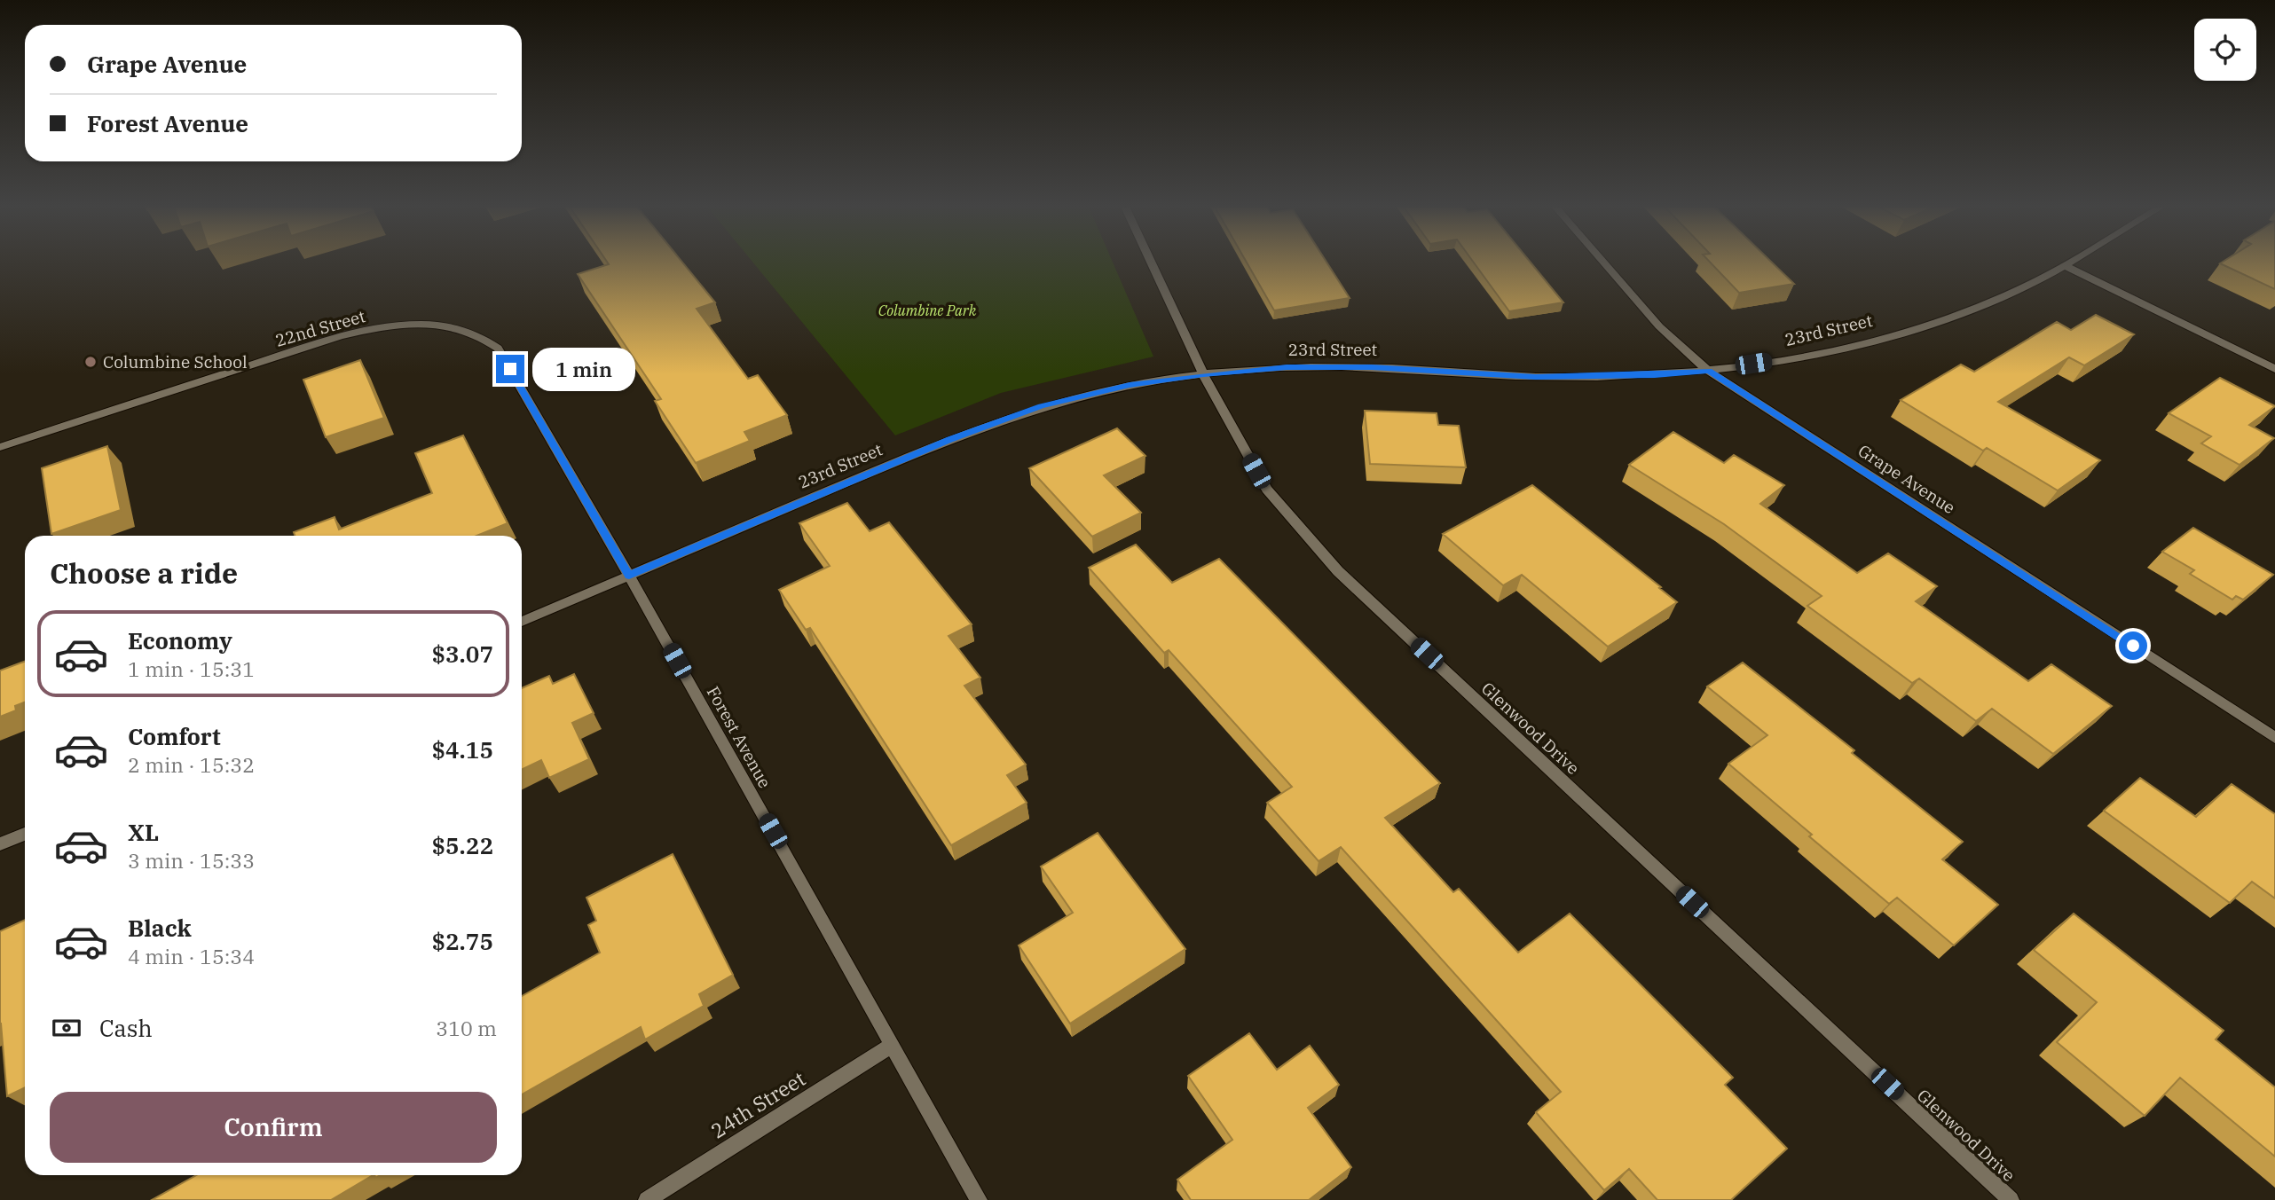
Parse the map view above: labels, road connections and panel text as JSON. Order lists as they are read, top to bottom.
{
  "streets": {
    "street": [
      "22nd Street",
      "23rd Street",
      "Grape Avenue",
      "Glenwood Drive",
      "Forest Avenue",
      "24th Street"
    ]
  },
  "crossings": [
    ["22nd Street", "Forest Avenue"],
    ["23rd Street", "Grape Avenue"],
    ["23rd Street", "Glenwood Drive"],
    ["23rd Street", "Forest Avenue"],
    ["Forest Avenue", "24th Street"]
  ],
  "parks": ["Columbine Park"],
  "places": ["Columbine School"],
  "page": {
    "banner": ["Grape Avenue", "Forest Avenue"],
    "bubble": "1 min",
    "heading": "Choose a ride",
    "list": [
      {
        "name": "Economy",
        "note": "1 min · 15:31",
        "value": "$3.07"
      },
      {
        "name": "Comfort",
        "note": "2 min · 15:32",
        "value": "$4.15"
      },
      {
        "name": "XL",
        "note": "3 min · 15:33",
        "value": "$5.22"
      },
      {
        "name": "Black",
        "note": "4 min · 15:34",
        "value": "$2.75"
      }
    ],
    "pay": ["Cash", "310 m"],
    "buttons": "Confirm"
  }
}
